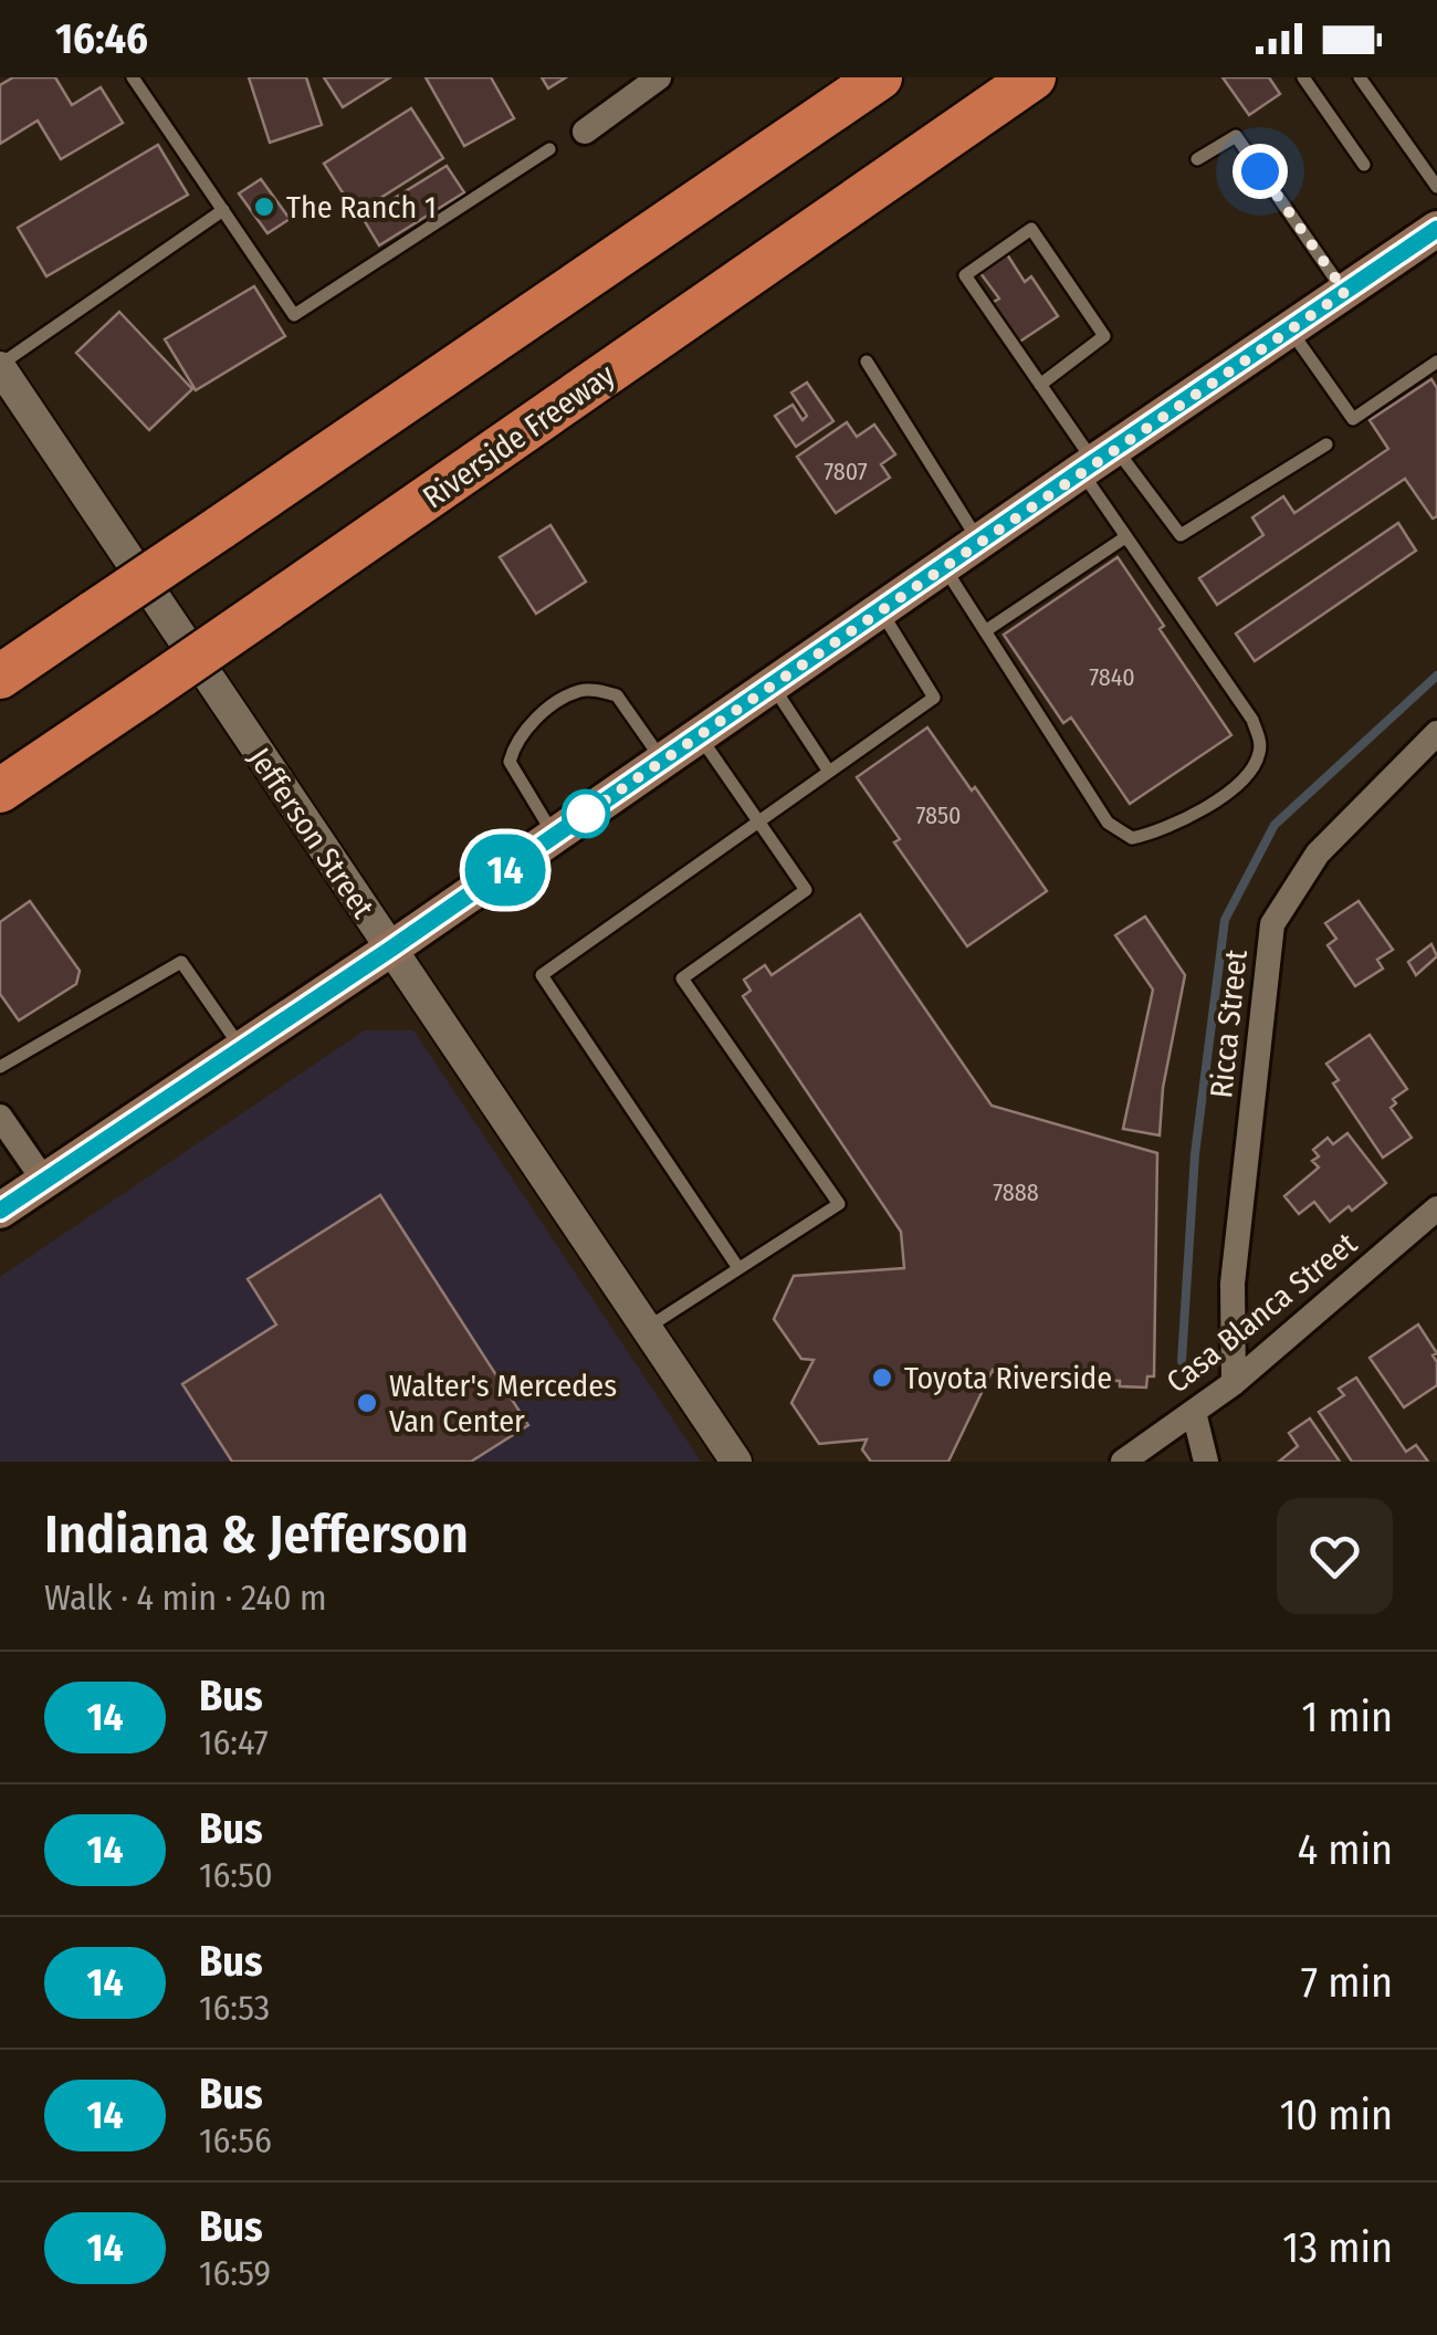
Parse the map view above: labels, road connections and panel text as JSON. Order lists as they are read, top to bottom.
{
  "streets": {
    "highway": ["Riverside Freeway"],
    "street": ["Jefferson Street", "Ricca Street", "Casa Blanca Street"]
  },
  "crossings": [
    ["Ricca Street", "Casa Blanca Street"]
  ],
  "places": ["The Ranch 1", "Toyota Riverside", "Walter's Mercedes Van Center"],
  "lines": ["bus line 14"],
  "house_numbers": [
    "7807",
    "7840",
    "7850",
    "7888"
  ],
  "page": {
    "status": "16:46",
    "on_map": "14",
    "heading": ["Indiana & Jefferson", "Walk · 4 min · 240 m"],
    "list": [
      {
        "mark": "14",
        "name": "Bus",
        "note": "16:47",
        "value": "1 min"
      },
      {
        "mark": "14",
        "name": "Bus",
        "note": "16:50",
        "value": "4 min"
      },
      {
        "mark": "14",
        "name": "Bus",
        "note": "16:53",
        "value": "7 min"
      },
      {
        "mark": "14",
        "name": "Bus",
        "note": "16:56",
        "value": "10 min"
      },
      {
        "mark": "14",
        "name": "Bus",
        "note": "16:59",
        "value": "13 min"
      }
    ]
  }
}
